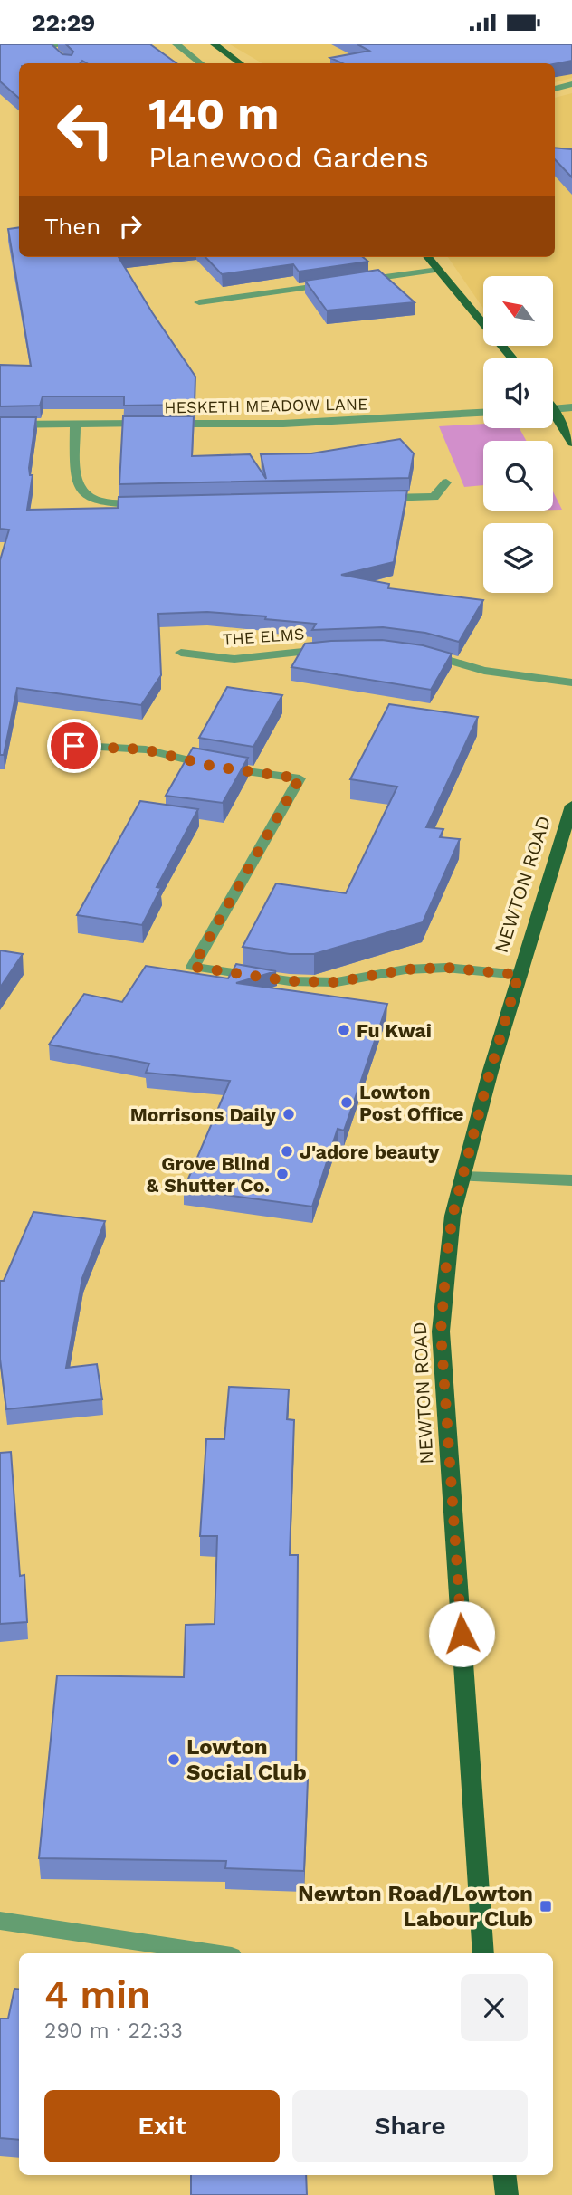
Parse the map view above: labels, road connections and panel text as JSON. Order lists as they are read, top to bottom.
{
  "streets": {
    "main road": ["NEWTON ROAD"],
    "street": ["HESKETH MEADOW LANE", "THE ELMS"]
  },
  "places": {
    "other": [
      "Fu Kwai",
      "Lowton Post Office",
      "Morrisons Daily",
      "J'adore beauty",
      "Grove Blind & Shutter Co.",
      "Lowton Social Club"
    ],
    "transit": ["Newton Road/Lowton Labour Club"]
  },
  "north": "top left",
  "page": {
    "status": "22:29",
    "turn": ["140 m", "Planewood Gardens"],
    "then": "Then",
    "heading": ["4 min", "290 m · 22:33"],
    "buttons": ["Exit", "Share"]
  }
}
